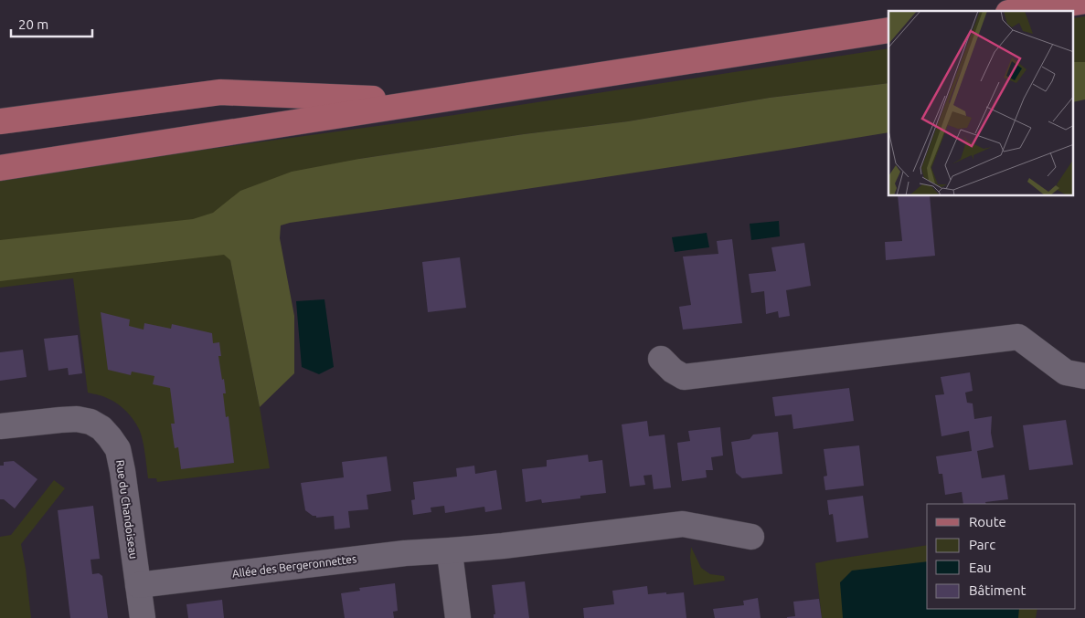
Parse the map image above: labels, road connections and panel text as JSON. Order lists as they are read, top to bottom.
{
  "streets": {
    "street": ["Rue du Chandoiseau", "Allée des Bergeronnettes"]
  },
  "crossings": [
    ["Rue du Chandoiseau", "Allée des Bergeronnettes"]
  ],
  "legend": [
    "Route",
    "Parc",
    "Eau",
    "Bâtiment"
  ],
  "scale_bar": "20 m"
}
